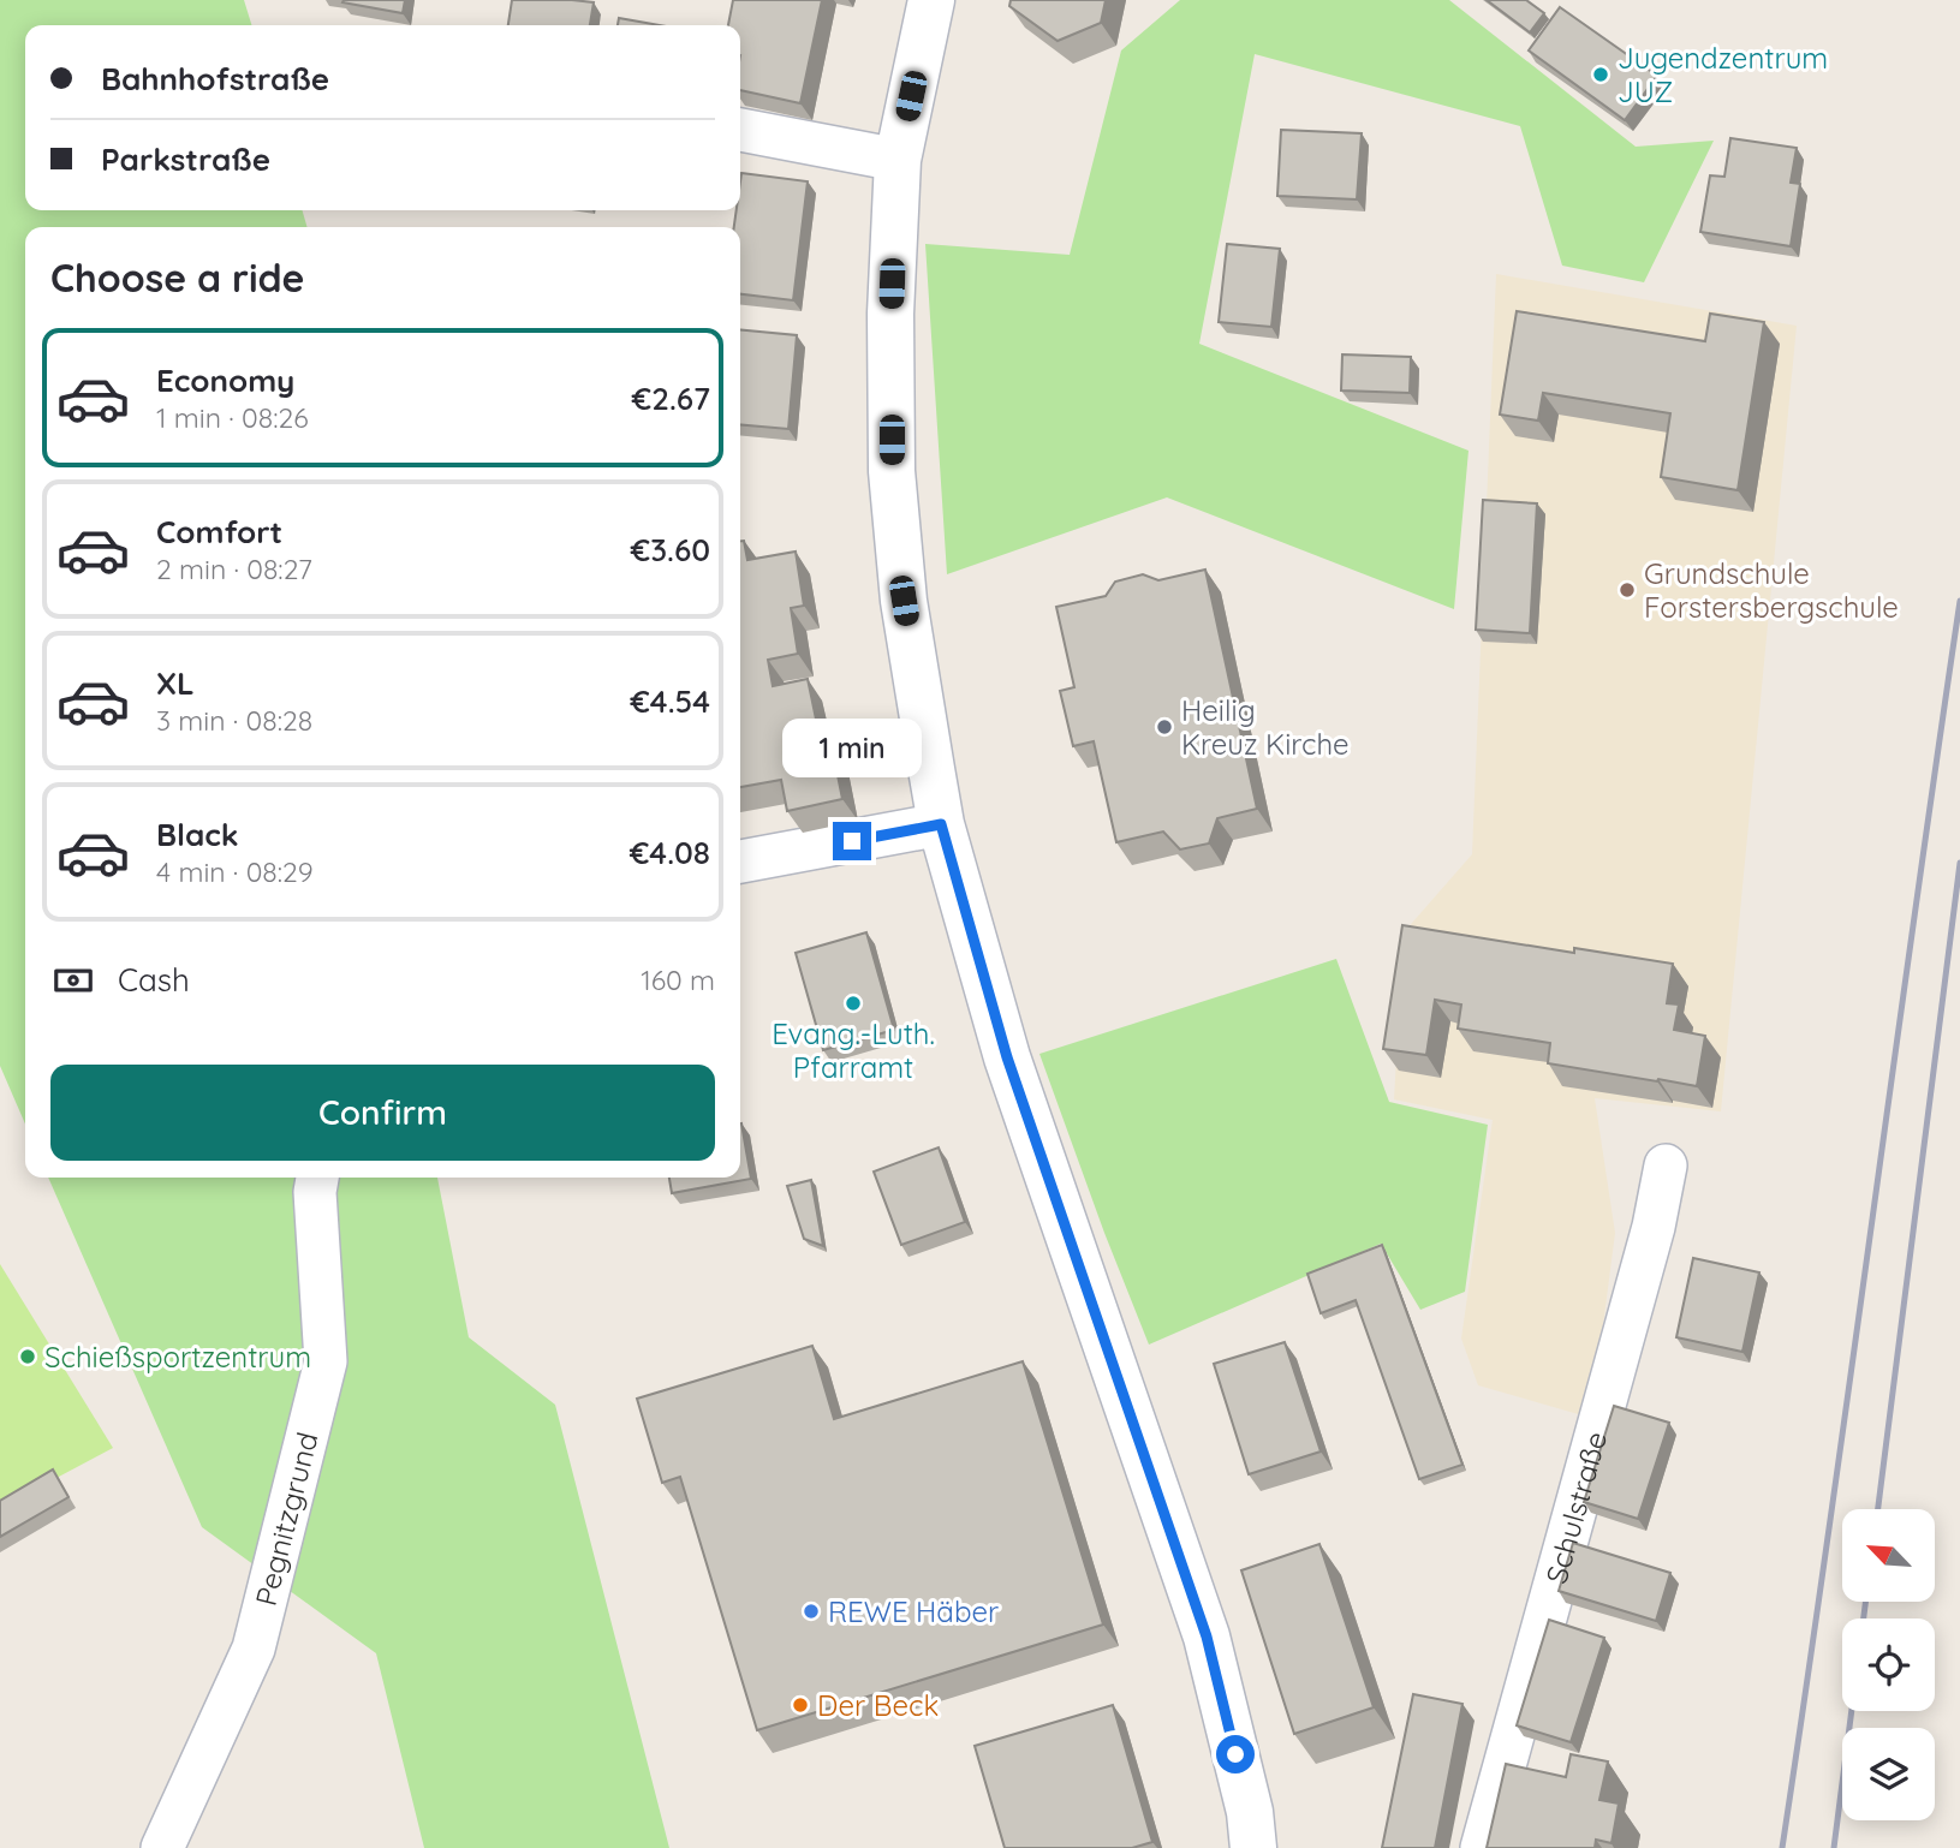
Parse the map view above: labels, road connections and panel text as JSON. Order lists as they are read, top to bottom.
{
  "streets": {
    "street": ["Schulstraße", "Pegnitzgrund"]
  },
  "places": [
    "Jugendzentrum JUZ",
    "Grundschule Forstersbergschule",
    "Heilig Kreuz Kirche",
    "Evang.-Luth. Pfarramt",
    "Schießsportzentrum",
    "REWE Häber",
    "Der Beck"
  ],
  "north": "top left",
  "page": {
    "banner": ["Bahnhofstraße", "Parkstraße"],
    "heading": "Choose a ride",
    "list": [
      {
        "name": "Economy",
        "note": "1 min · 08:26",
        "value": "€2.67"
      },
      {
        "name": "Comfort",
        "note": "2 min · 08:27",
        "value": "€3.60"
      },
      {
        "name": "XL",
        "note": "3 min · 08:28",
        "value": "€4.54"
      },
      {
        "name": "Black",
        "note": "4 min · 08:29",
        "value": "€4.08"
      }
    ],
    "bubble": "1 min",
    "pay": ["Cash", "160 m"],
    "buttons": "Confirm"
  }
}
